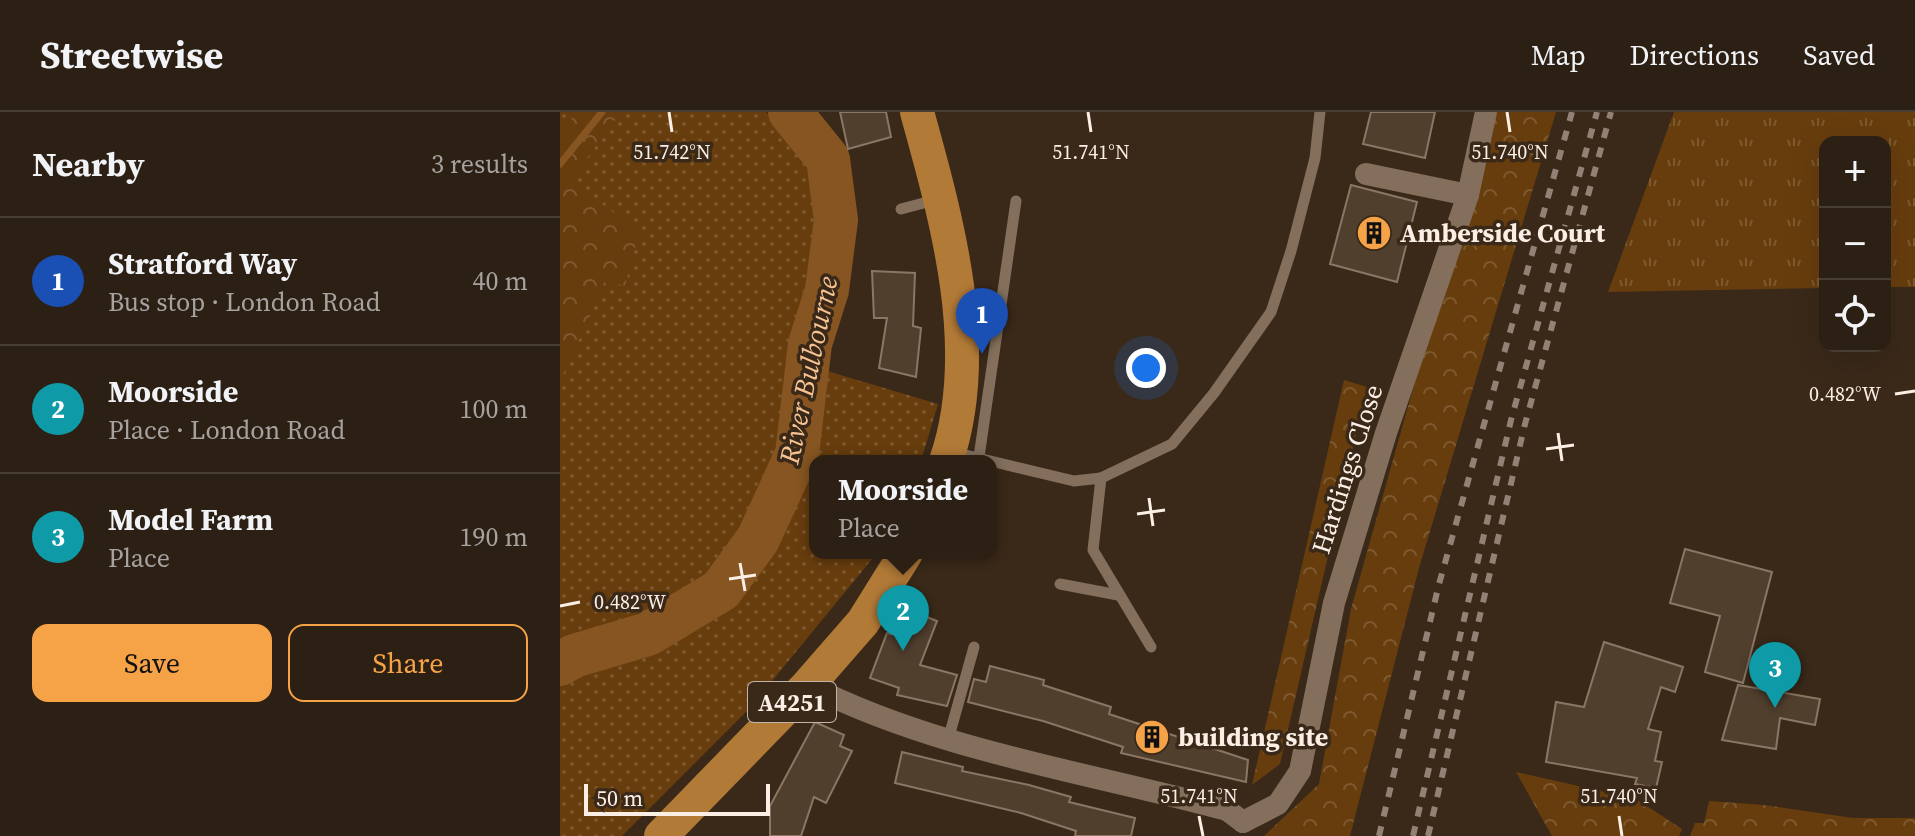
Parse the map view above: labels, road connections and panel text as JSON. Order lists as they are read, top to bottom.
{
  "streets": {
    "main road": ["A4251"],
    "street": ["Hardings Close"]
  },
  "water": ["River Bulbourne"],
  "places": {
    "building": ["Amberside Court", "building site"]
  },
  "scale_bar": "50 m",
  "page": {
    "header": "Streetwise",
    "nav": ["Map", "Directions", "Saved"],
    "heading": ["Nearby", "3 results"],
    "map_buttons": ["+", "−"],
    "list": [
      {
        "mark": "1",
        "name": "Stratford Way",
        "note": "Bus stop · London Road",
        "value": "40 m"
      },
      {
        "mark": "2",
        "name": "Moorside",
        "note": "Place · London Road",
        "value": "100 m"
      },
      {
        "mark": "3",
        "name": "Model Farm",
        "note": "Place",
        "value": "190 m"
      }
    ],
    "pins": ["1", "2", "3"],
    "popup": ["Moorside", "Place"],
    "buttons": ["Save", "Share"],
    "scale": "50 m"
  },
  "coordinates": [
    "51.742°N",
    "51.741°N",
    "51.740°N",
    "0.482°W"
  ]
}
